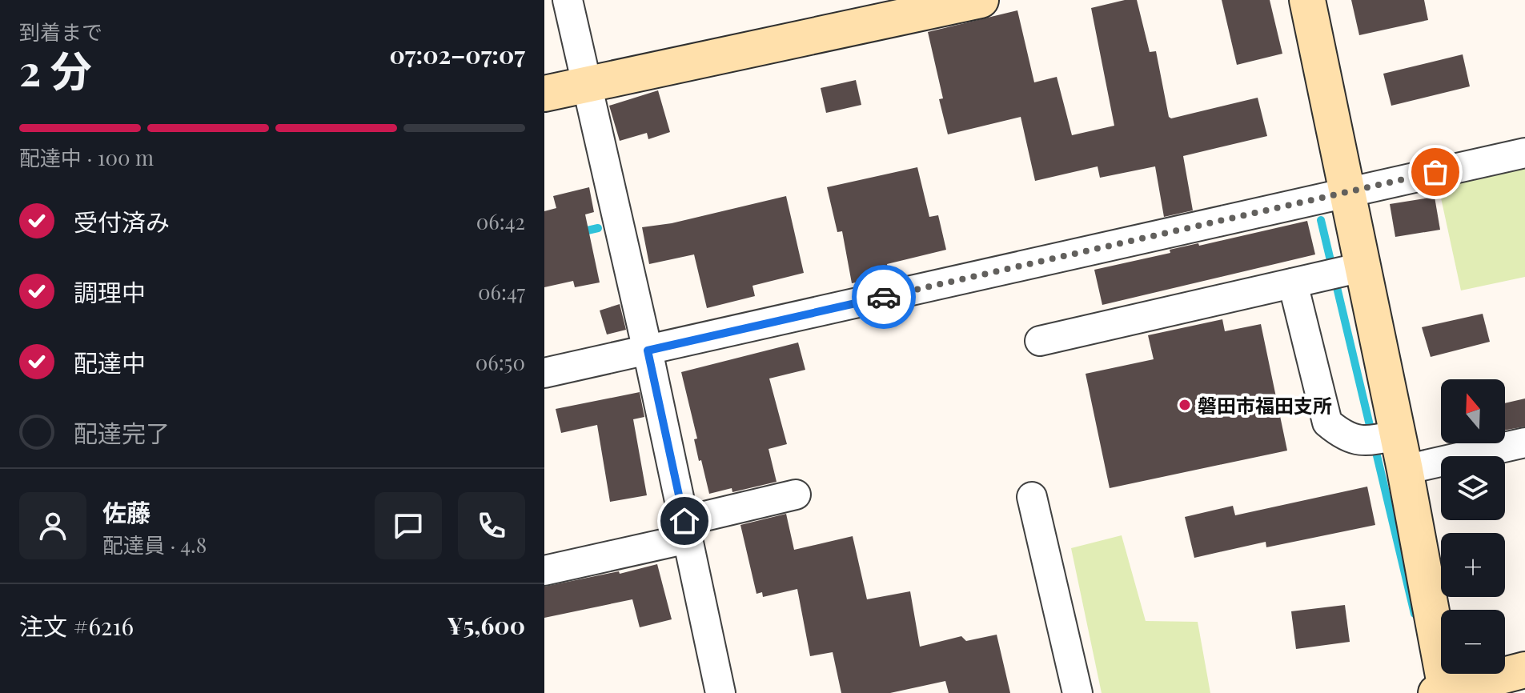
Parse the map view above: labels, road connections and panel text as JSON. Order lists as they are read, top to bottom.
{
  "places": ["磐田市福田支所"],
  "north": "top",
  "page": {
    "heading": ["2 分", "到着まで", "07:02–07:07"],
    "panel": [
      "佐藤",
      "配達員 · 4.8",
      "注文 #6216",
      "¥5,600"
    ],
    "bar": "配達中 · 100 m",
    "list": [
      ["受付済み", "06:42"],
      ["調理中", "06:47"],
      ["配達中", "06:50"],
      "配達完了"
    ],
    "map_buttons": ["+", "−"]
  }
}
